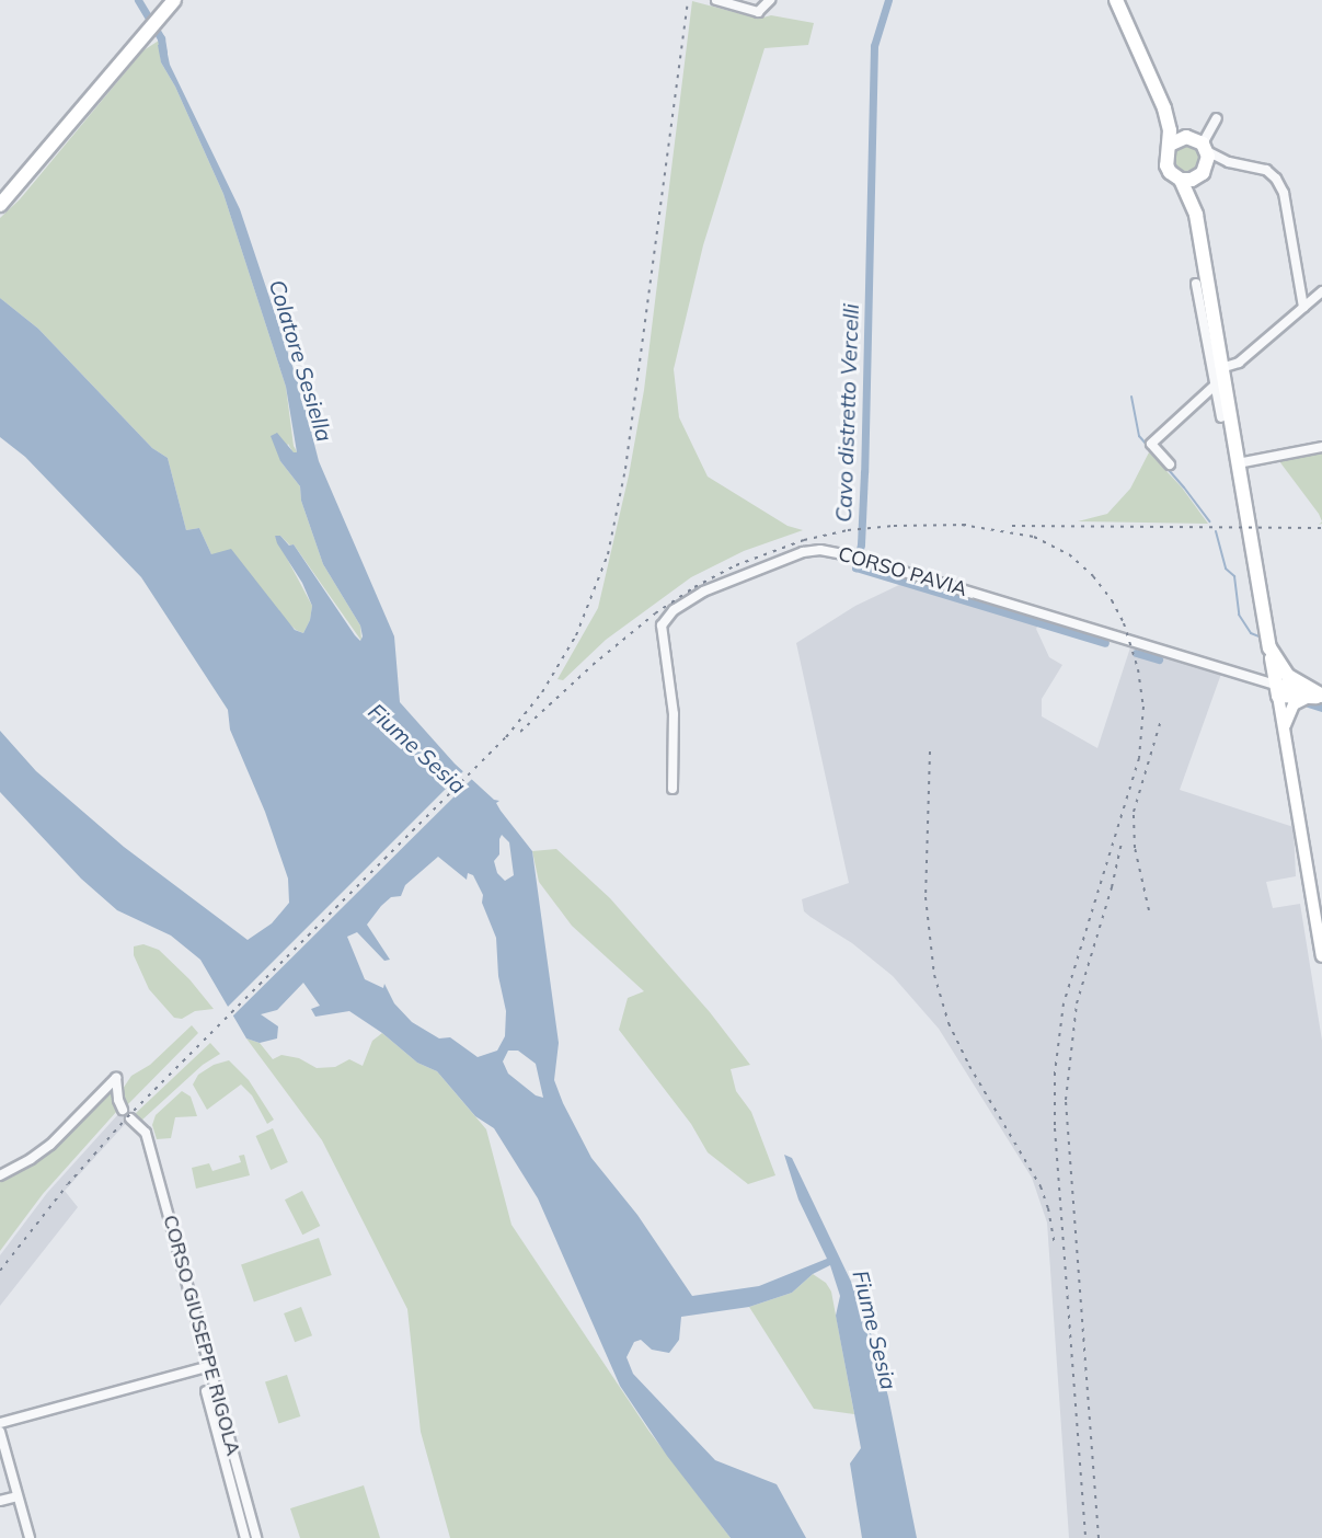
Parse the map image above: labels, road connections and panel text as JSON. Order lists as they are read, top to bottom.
{
  "streets": {
    "street": ["CORSO PAVIA", "CORSO GIUSEPPE RIGOLA"]
  },
  "water": ["Colatore Sesiella", "Cavo distretto Vercelli", "Fiume Sesia"]
}
